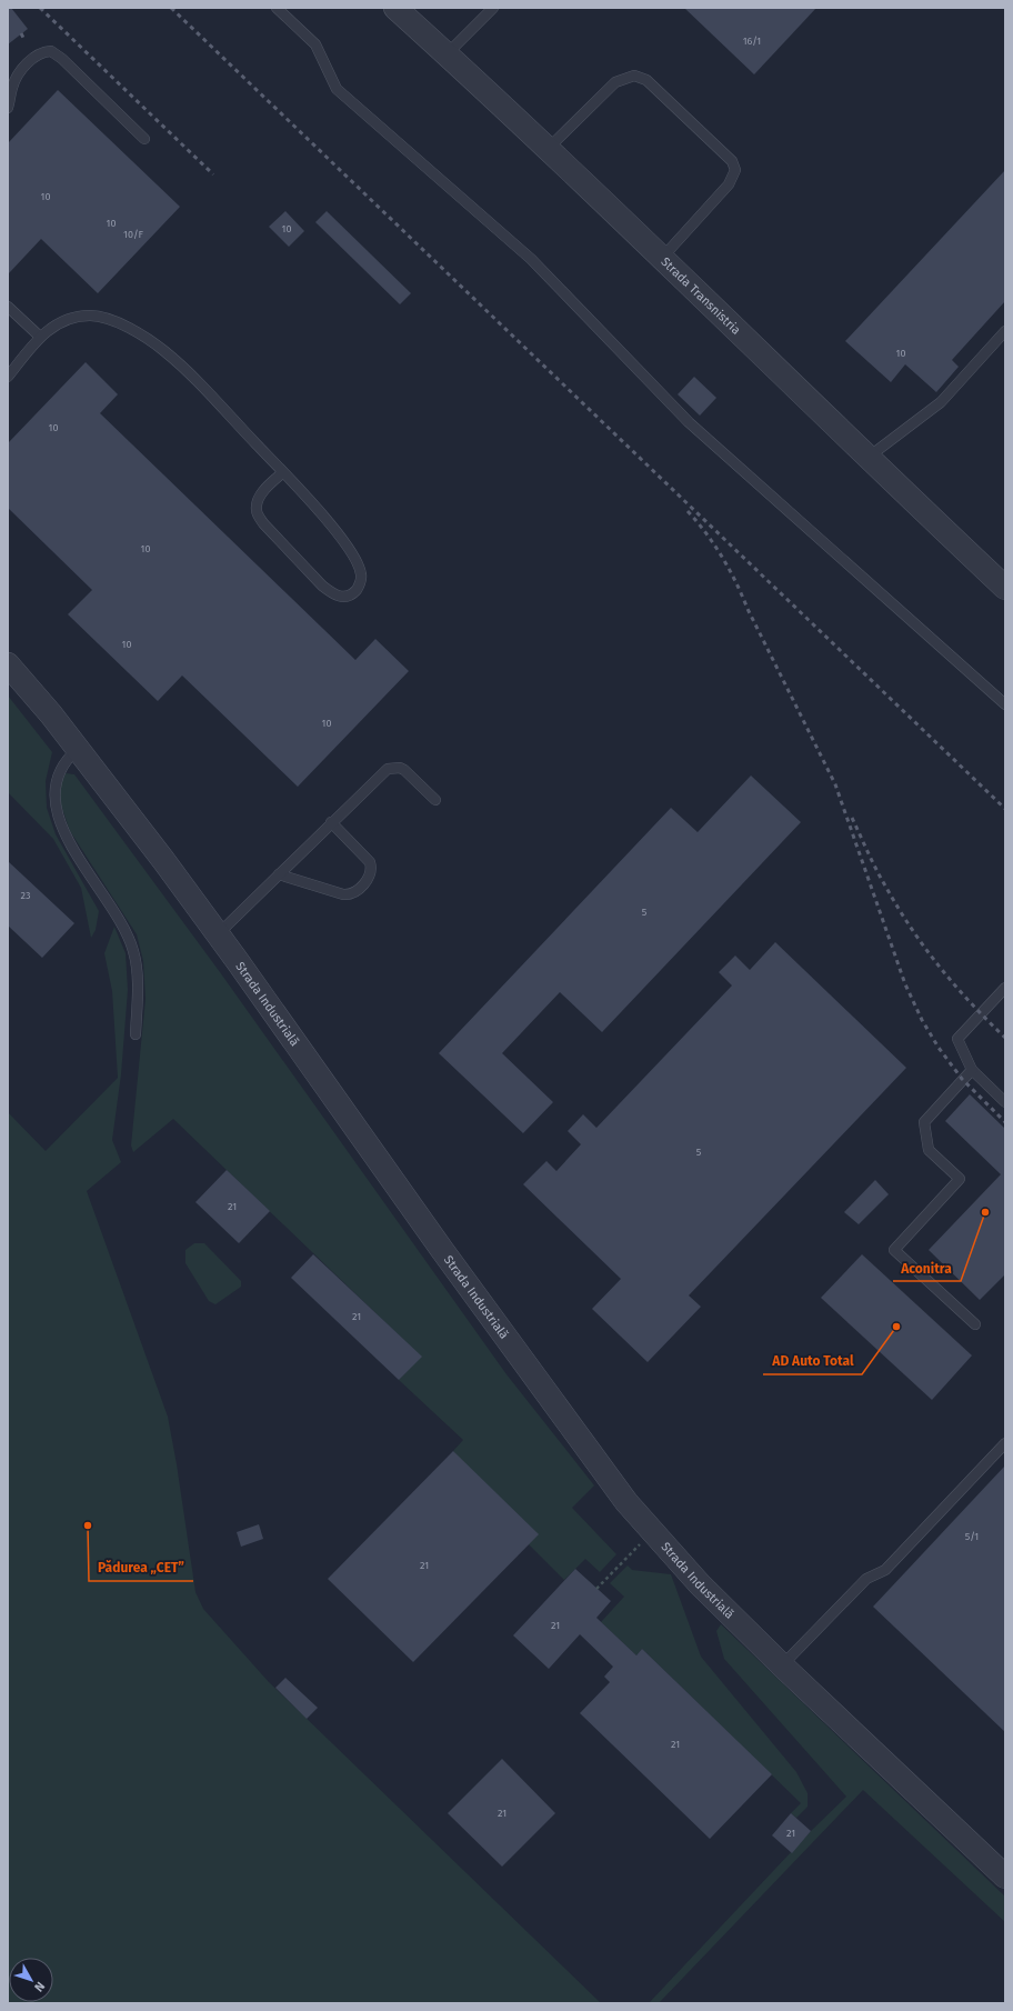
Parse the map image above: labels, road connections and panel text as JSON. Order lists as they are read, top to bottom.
{
  "streets": {
    "street": ["Strada Transnistria", "Strada Industrială"]
  },
  "places": ["Aconitra", "AD Auto Total", "Pădurea „CET”"],
  "house_numbers": [
    "16/1",
    "10",
    "10",
    "10",
    "10/F",
    "10",
    "10",
    "10",
    "10",
    "10",
    "23",
    "5",
    "5",
    "21",
    "21",
    "5/1",
    "21",
    "21",
    "21",
    "21",
    "21"
  ],
  "north": "bottom right"
}
